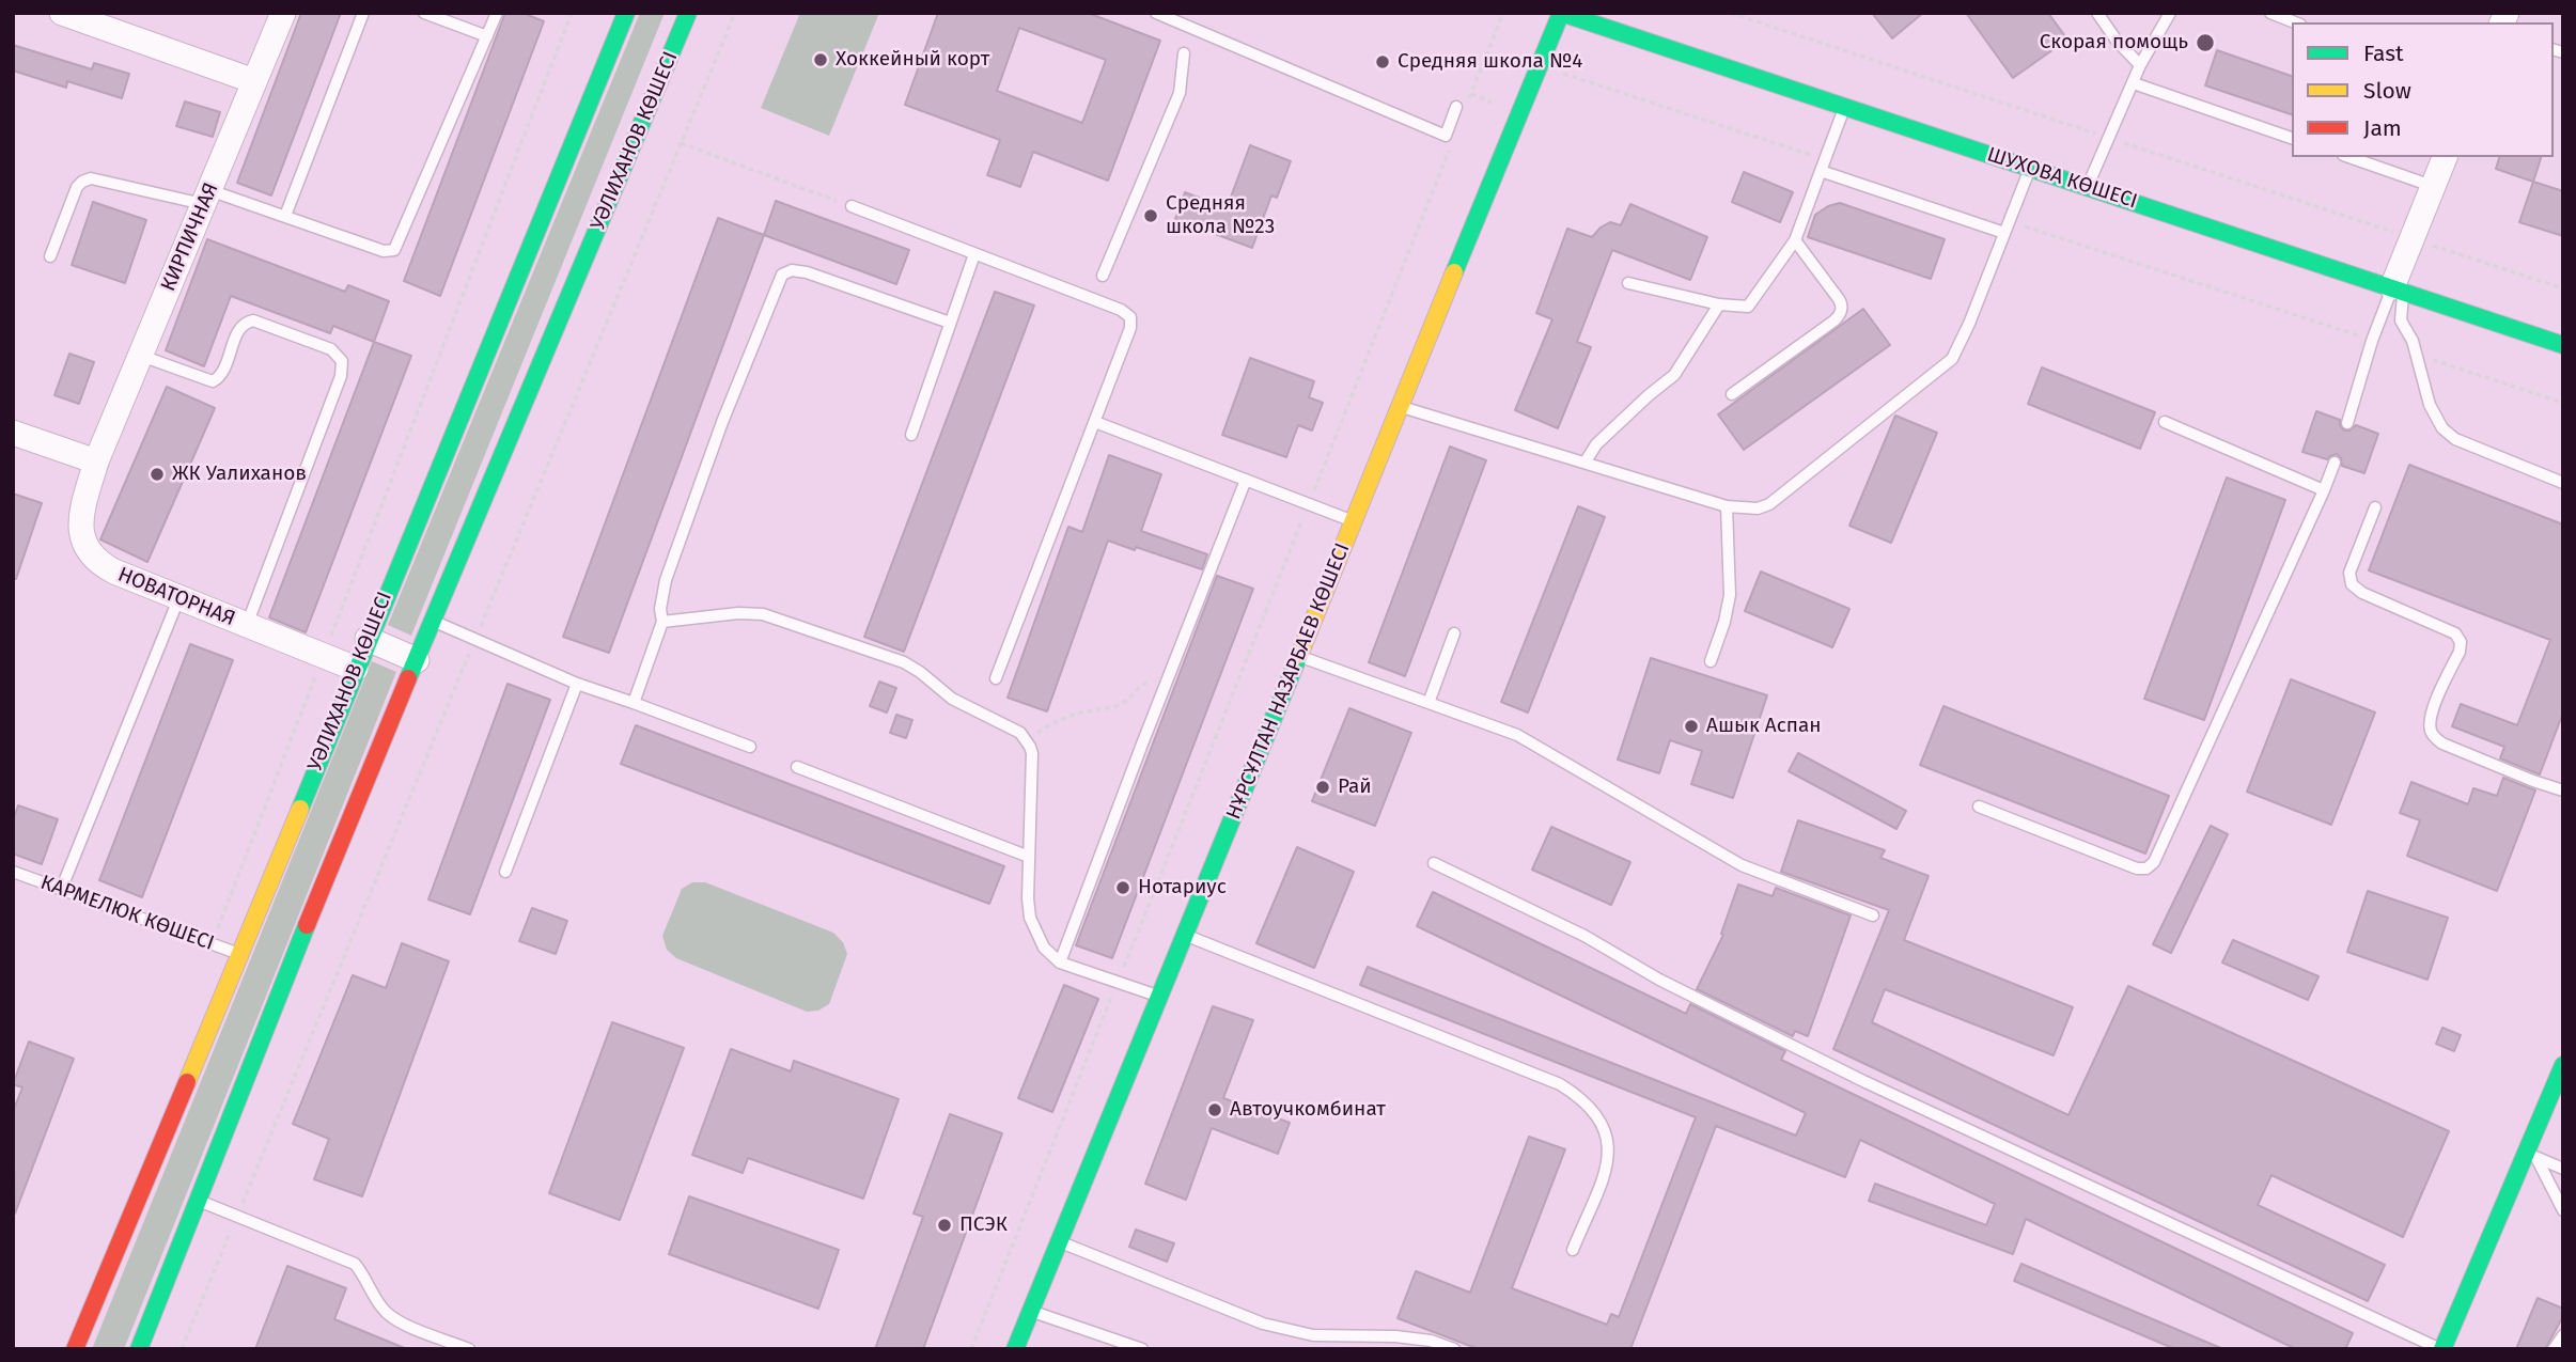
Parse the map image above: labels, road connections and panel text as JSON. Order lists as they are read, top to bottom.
{
  "streets": {
    "main road": ["УӘЛИХАНОВ КӨШЕСІ", "ШУХОВА КӨШЕСІ", "НҰРСҰЛТАН НАЗАРБАЕВ КӨШЕСІ"],
    "street": ["КИРПИЧНАЯ", "НОВАТОРНАЯ"],
    "lane": ["КАРМЕЛЮК КӨШЕСІ"]
  },
  "crossings": [
    ["УӘЛИХАНОВ КӨШЕСІ", "НОВАТОРНАЯ"],
    ["УӘЛИХАНОВ КӨШЕСІ", "КАРМЕЛЮК КӨШЕСІ"],
    ["ШУХОВА КӨШЕСІ", "НҰРСҰЛТАН НАЗАРБАЕВ КӨШЕСІ"],
    ["КИРПИЧНАЯ", "НОВАТОРНАЯ"]
  ],
  "places": [
    "Скорая помощь",
    "Хоккейный корт",
    "Средняя школа №4",
    "Средняя школа №23",
    "ЖК Уалиханов",
    "Ашык Аспан",
    "Рай",
    "Нотариус",
    "Автоучкомбинат",
    "ПСЭК"
  ],
  "legend": ["Fast", "Slow", "Jam"]
}
